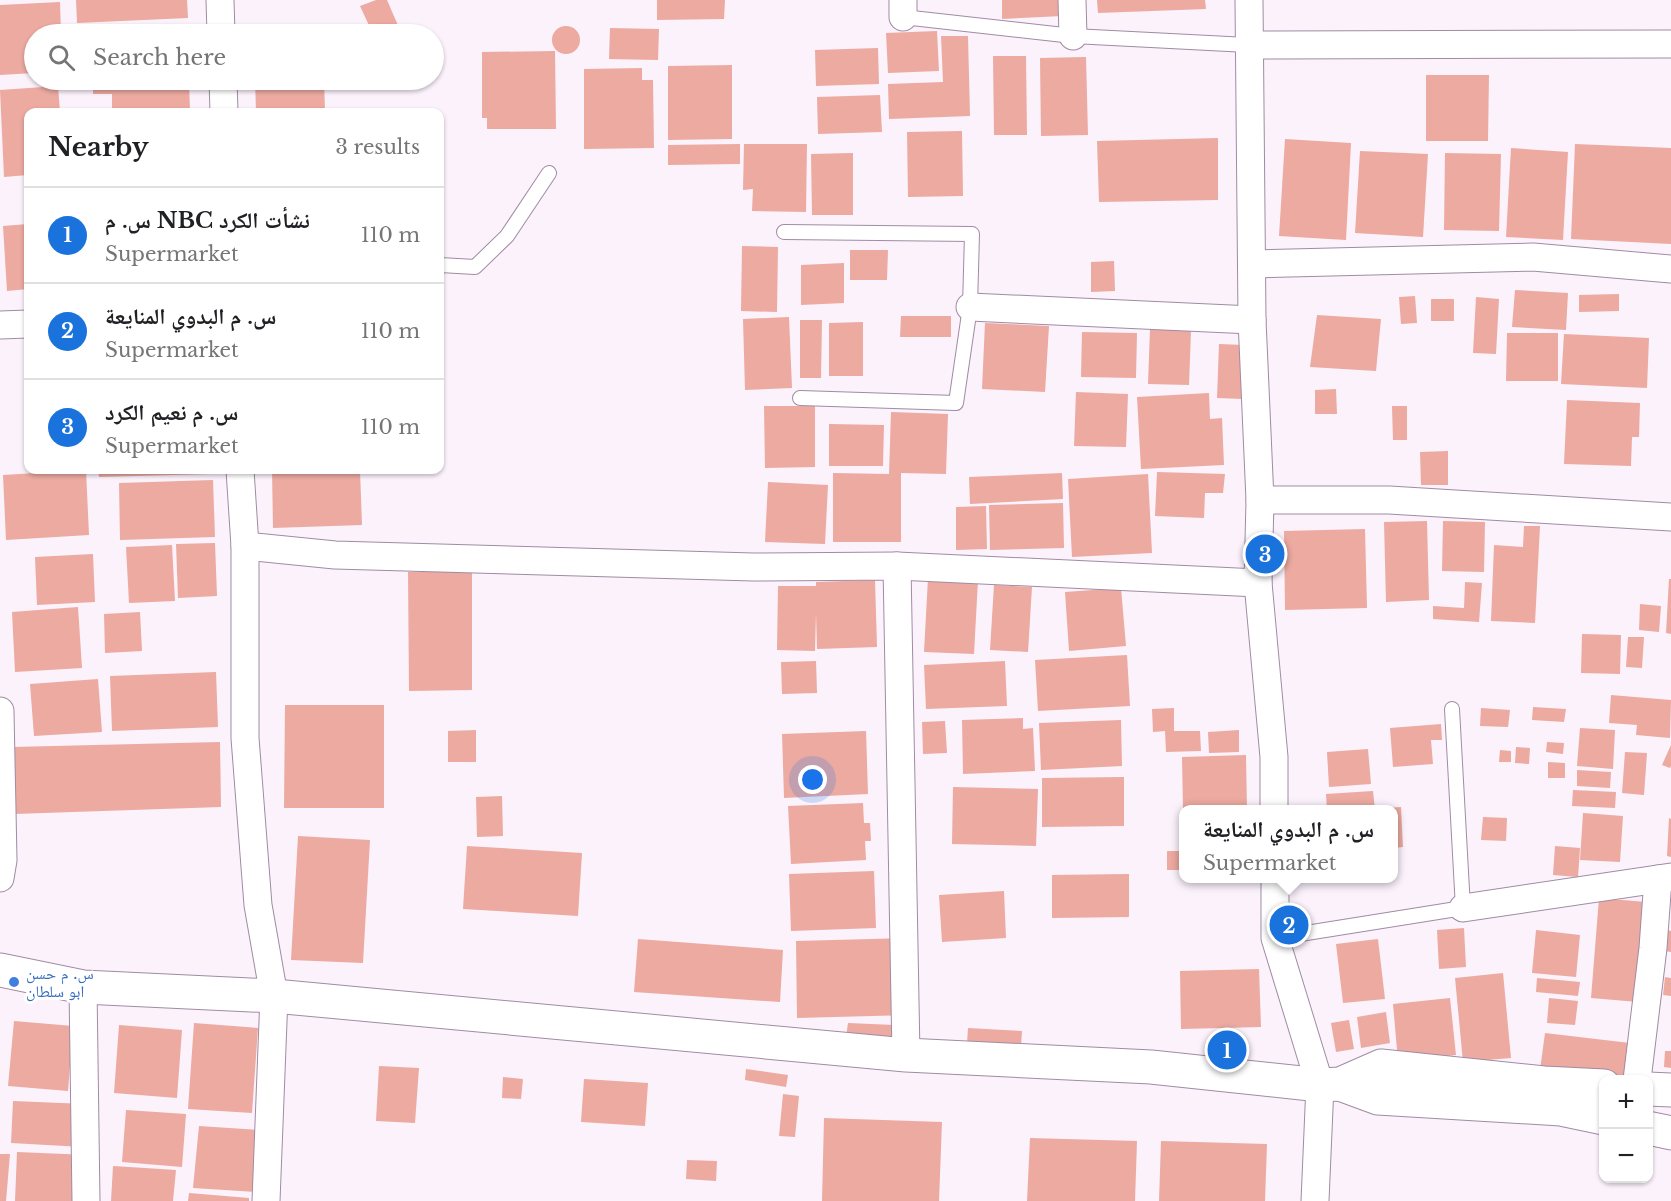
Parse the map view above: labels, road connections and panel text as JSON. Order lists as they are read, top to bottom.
{
  "places": ["س. م حسن ابو سلطان"],
  "page": {
    "search": "Search here",
    "heading": ["Nearby", "3 results"],
    "list": [
      {
        "mark": "1",
        "name": "س. م NBC نشأت الكرد",
        "note": "Supermarket",
        "value": "110 m"
      },
      {
        "mark": "2",
        "name": "س. م البدوي المنايعة",
        "note": "Supermarket",
        "value": "110 m"
      },
      {
        "mark": "3",
        "name": "س. م نعيم الكرد",
        "note": "Supermarket",
        "value": "110 m"
      }
    ],
    "pins": ["3", "2", "1"],
    "popup": ["س. م البدوي المنايعة", "Supermarket"],
    "map_buttons": ["+", "−"]
  }
}
